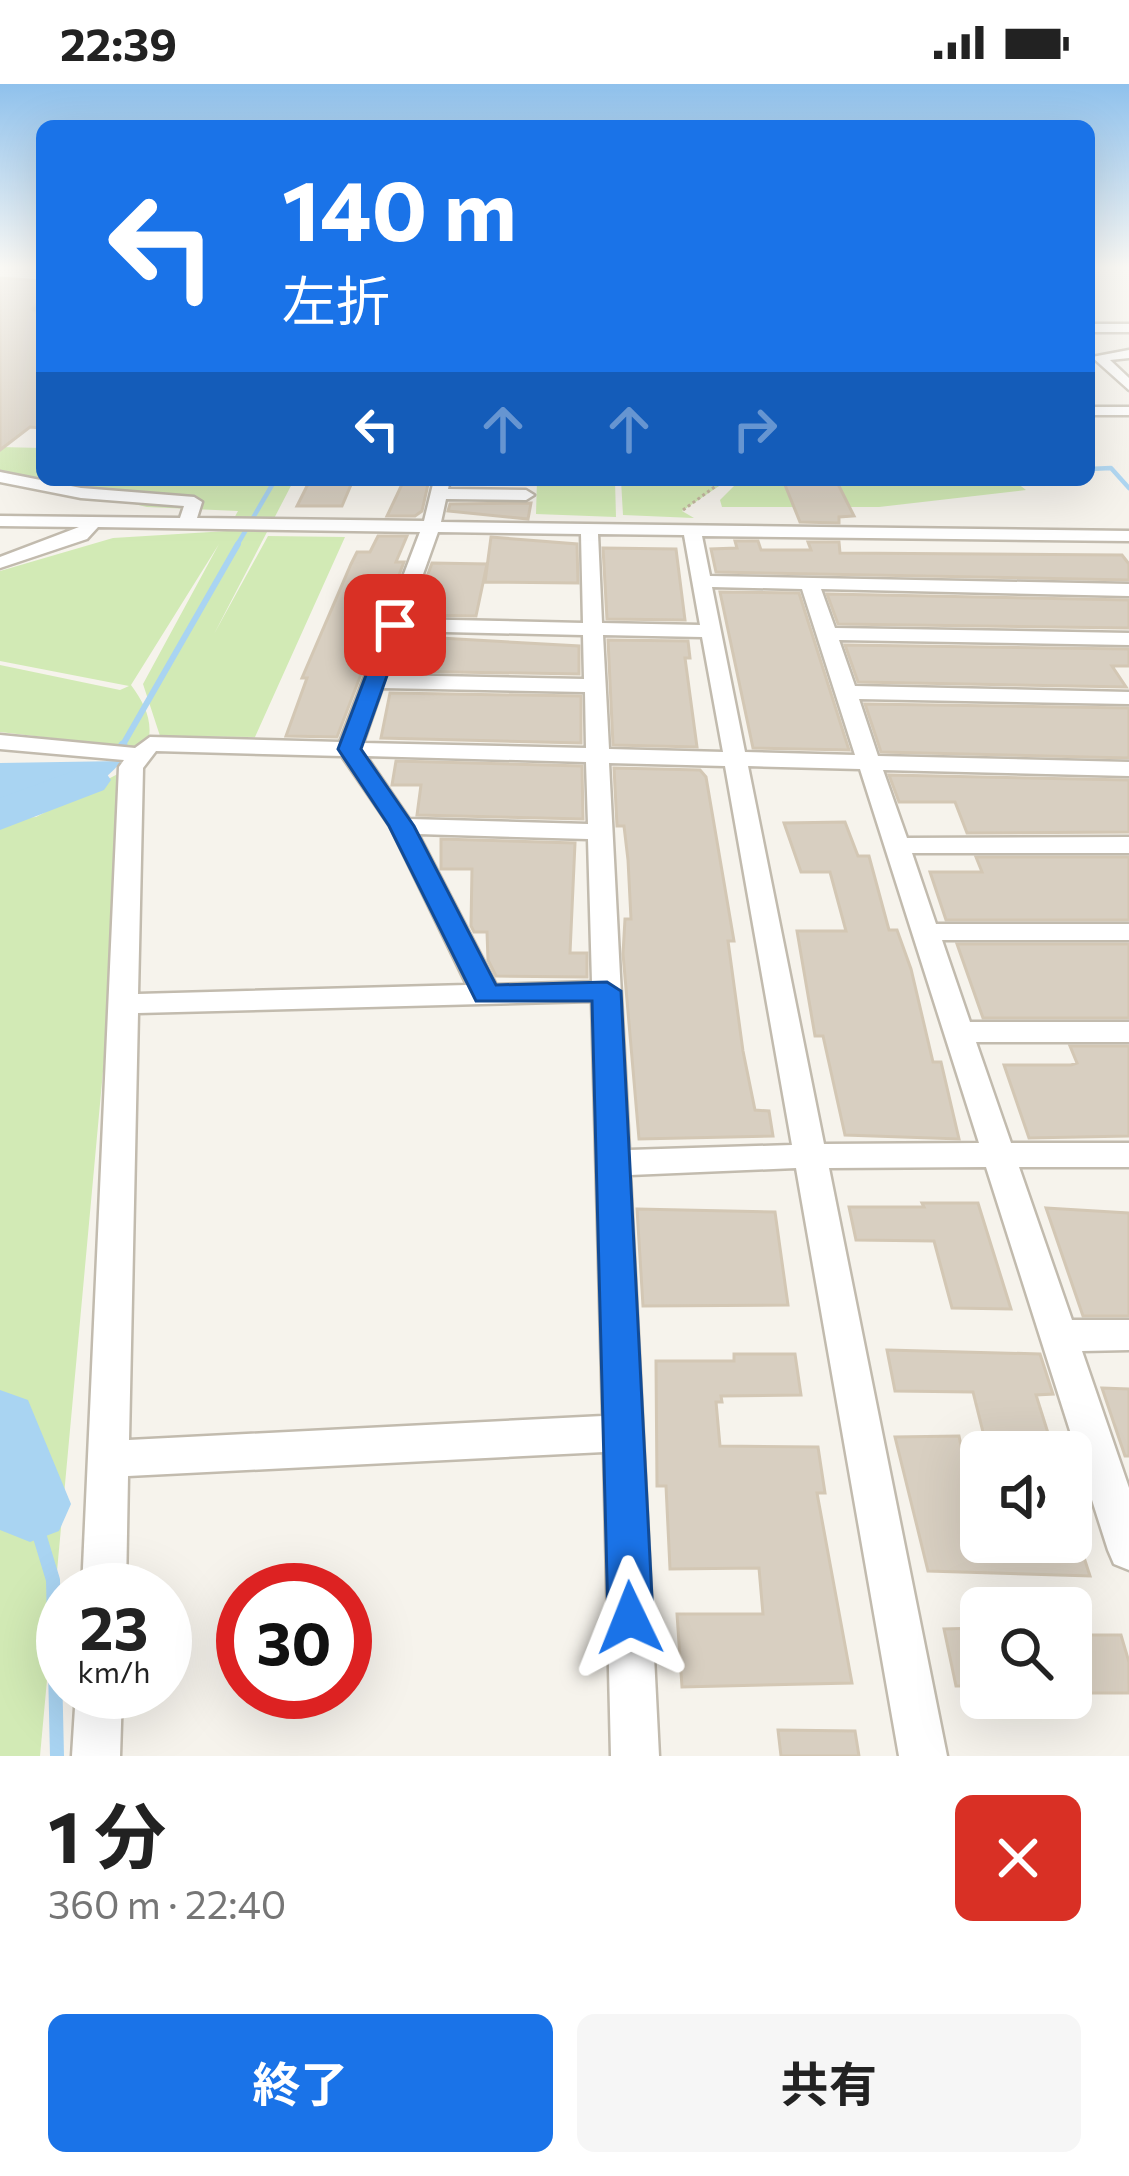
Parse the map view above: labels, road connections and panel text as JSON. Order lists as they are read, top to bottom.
{
  "page": {
    "status": "22:39",
    "turn": ["140 m", "左折"],
    "speed": "23 km/h",
    "limit": "30",
    "heading": ["1 分", "360 m · 22:40"],
    "buttons": ["終了", "共有"]
  }
}
